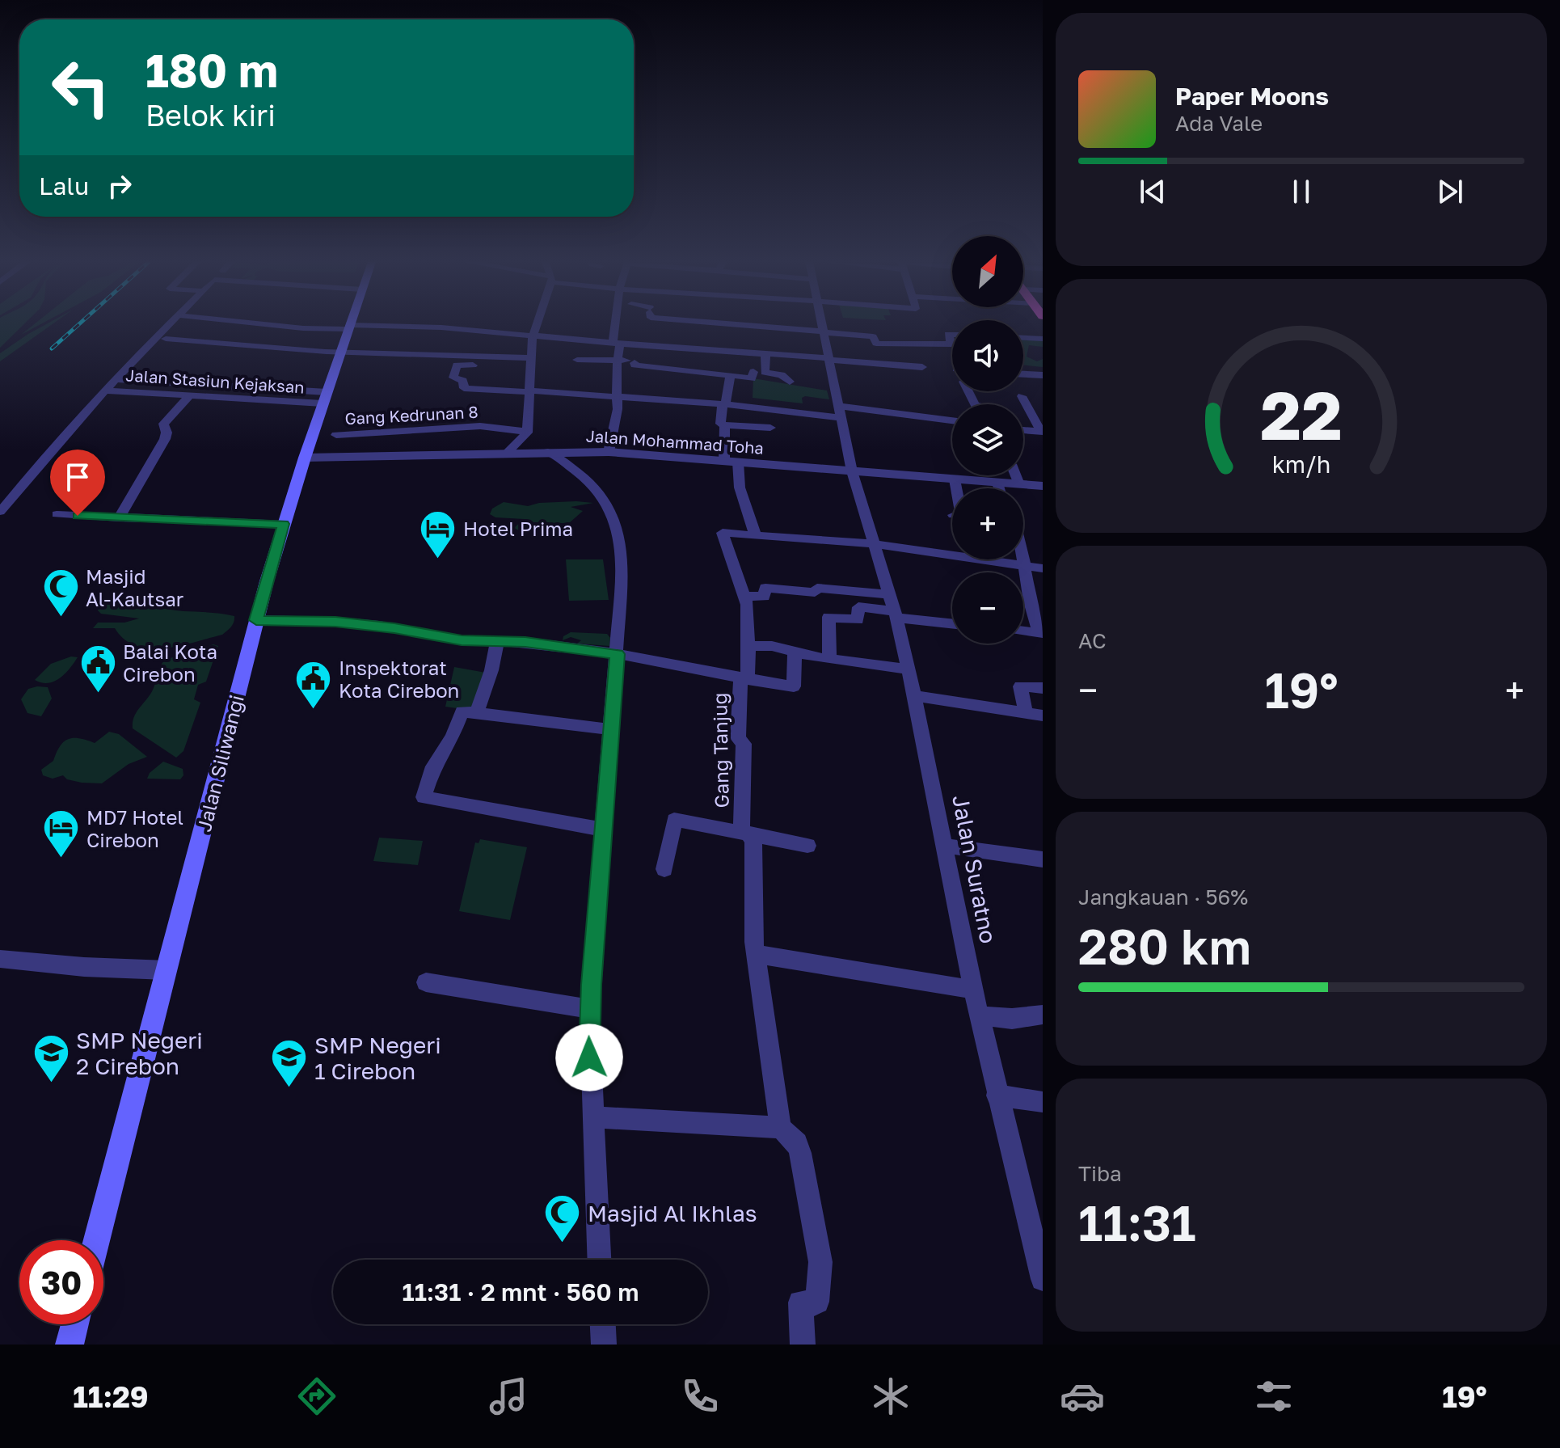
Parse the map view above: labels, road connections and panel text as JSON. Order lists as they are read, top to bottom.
{
  "streets": {
    "main road": ["Jalan Siliwangi"],
    "street": [
      "Jalan Stasiun Kejaksan",
      "Gang Kedrunan 8",
      "Jalan Mohammad Toha",
      "Gang Tanjug",
      "Jalan Suratno"
    ]
  },
  "crossings": [
    ["Jalan Stasiun Kejaksan", "Jalan Siliwangi"],
    ["Gang Kedrunan 8", "Jalan Siliwangi"],
    ["Jalan Mohammad Toha", "Jalan Siliwangi"],
    ["Jalan Mohammad Toha", "Jalan Suratno"],
    ["Gang Tanjug", "Jalan Siliwangi"]
  ],
  "places": {
    "hotel": ["Hotel Prima", "MD7 Hotel Cirebon"],
    "mosque": ["Masjid Al-Kautsar", "Masjid Al Ikhlas"],
    "public building": ["Balai Kota Cirebon", "Inspektorat Kota Cirebon"],
    "school or university": ["SMP Negeri 2 Cirebon", "SMP Negeri 1 Cirebon"]
  },
  "north": "top right",
  "page": {
    "turn": ["180 m", "Belok kiri"],
    "song": ["Paper Moons", "Ada Vale"],
    "then": "Lalu",
    "map_buttons": ["+", "−"],
    "tile": [
      "AC",
      ["Jangkauan · 56%", "280 km"],
      ["Tiba", "11:31"]
    ],
    "heat": ["−", "19°", "+"],
    "limit": "30",
    "trip": "11:31 · 2 mnt · 560 m",
    "tabs": ["11:29", "19°"],
    "gauge": ["22", "km/h"]
  }
}
